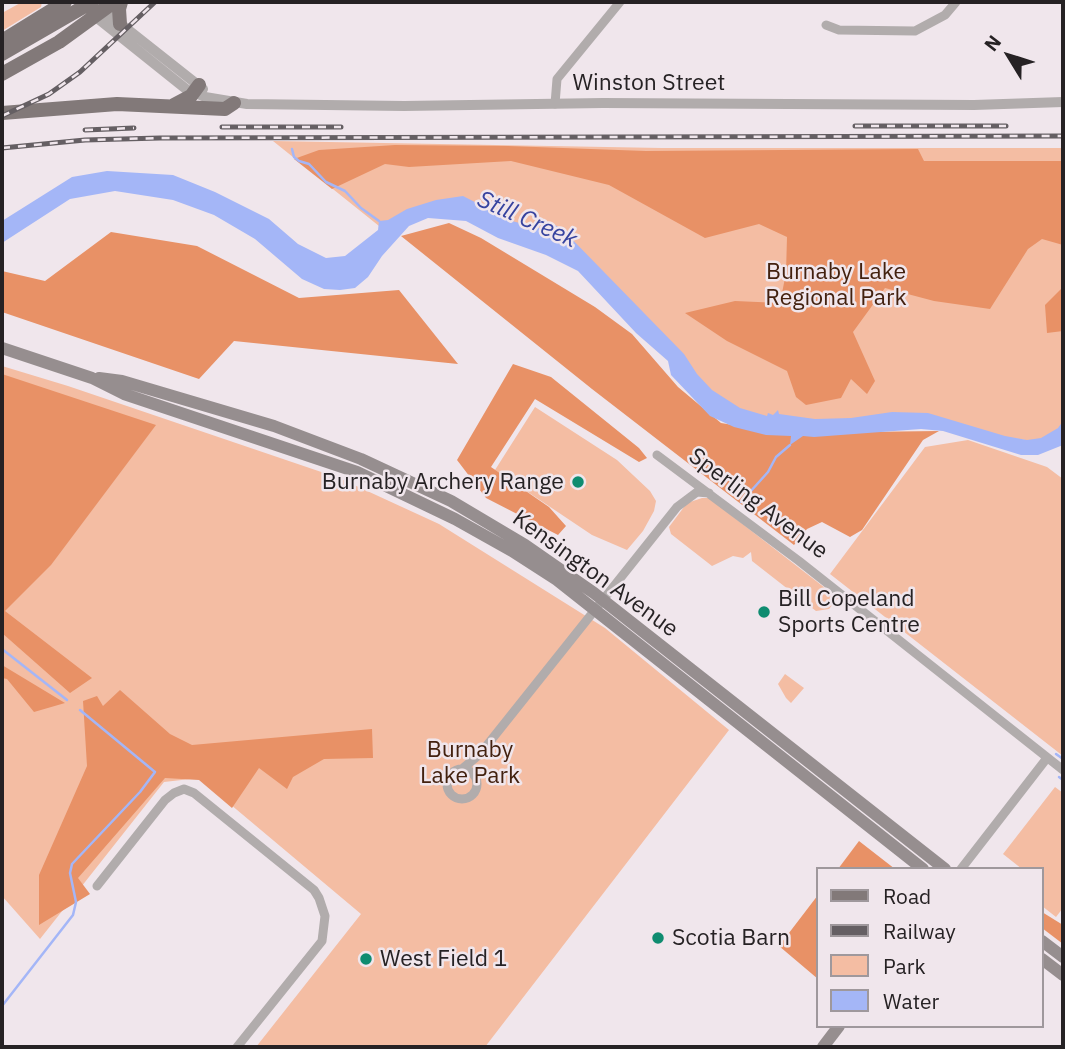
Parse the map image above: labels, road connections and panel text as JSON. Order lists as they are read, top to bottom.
{
  "streets": {
    "main road": ["Kensington Avenue"],
    "street": ["Winston Street", "Sperling Avenue"]
  },
  "water": ["Still Creek"],
  "parks": ["Burnaby Lake Regional Park", "Burnaby Lake Park"],
  "places": [
    "Burnaby Archery Range",
    "Bill Copeland Sports Centre",
    "Scotia Barn",
    "West Field 1"
  ],
  "legend": [
    "Road",
    "Railway",
    "Park",
    "Water"
  ],
  "north": "top left"
}
